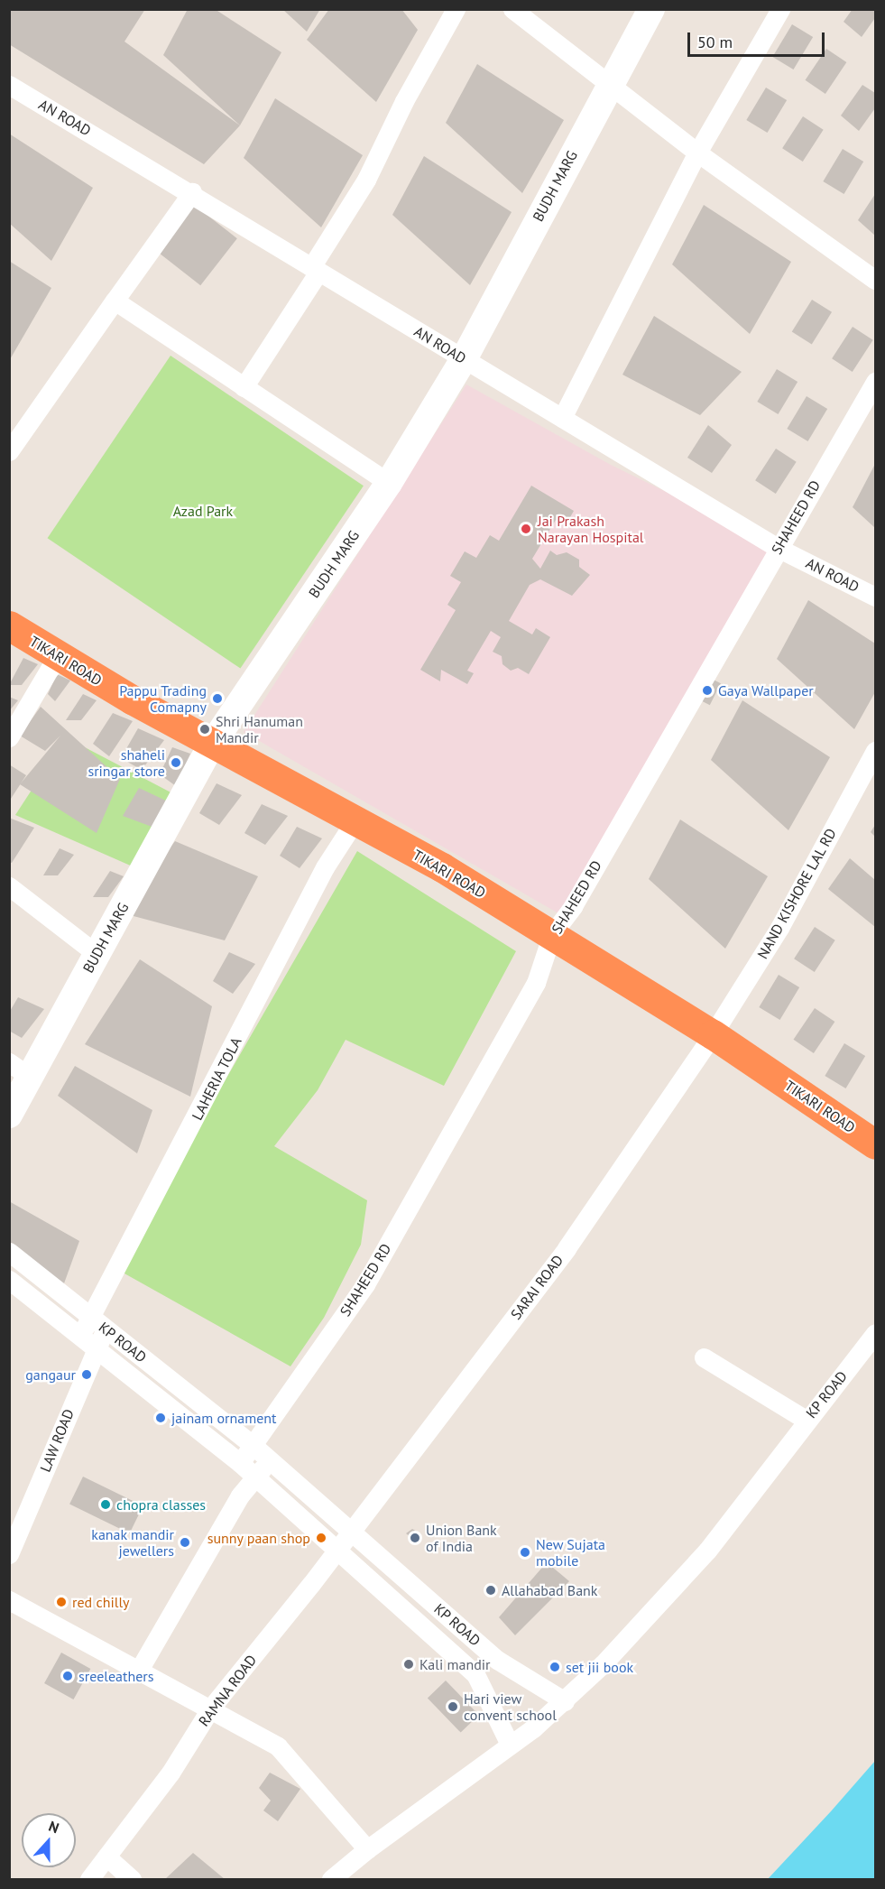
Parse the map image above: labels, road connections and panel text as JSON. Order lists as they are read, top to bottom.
{
  "streets": {
    "highway": ["TIKARI ROAD"],
    "street": [
      "AN ROAD",
      "BUDH MARG",
      "SHAHEED RD",
      "NAND KISHORE LAL RD",
      "LAHERIA TOLA",
      "SARAI ROAD",
      "KP ROAD",
      "LAW ROAD",
      "RAMNA ROAD"
    ]
  },
  "crossings": [
    ["AN ROAD", "BUDH MARG"],
    ["AN ROAD", "SHAHEED RD"],
    ["BUDH MARG", "TIKARI ROAD"],
    ["SHAHEED RD", "TIKARI ROAD"],
    ["SHAHEED RD", "KP ROAD"],
    ["TIKARI ROAD", "NAND KISHORE LAL RD"],
    ["TIKARI ROAD", "LAHERIA TOLA"],
    ["TIKARI ROAD", "SARAI ROAD"],
    ["NAND KISHORE LAL RD", "SARAI ROAD"],
    ["LAHERIA TOLA", "KP ROAD"],
    ["LAHERIA TOLA", "LAW ROAD"],
    ["SARAI ROAD", "KP ROAD"],
    ["SARAI ROAD", "RAMNA ROAD"],
    ["KP ROAD", "LAW ROAD"],
    ["KP ROAD", "RAMNA ROAD"]
  ],
  "parks": ["Azad Park"],
  "places": [
    "Jai Prakash Narayan Hospital",
    "Gaya Wallpaper",
    "Pappu Trading Comapny",
    "Shri Hanuman Mandir",
    "shaheli sringar store",
    "gangaur",
    "jainam ornament",
    "chopra classes",
    "sunny paan shop",
    "Union Bank of India",
    "kanak mandir jewellers",
    "New Sujata mobile",
    "Allahabad Bank",
    "red chilly",
    "Kali mandir",
    "set jii book",
    "sreeleathers",
    "Hari view convent school"
  ],
  "scale_bar": "50 m",
  "north": "top"
}
